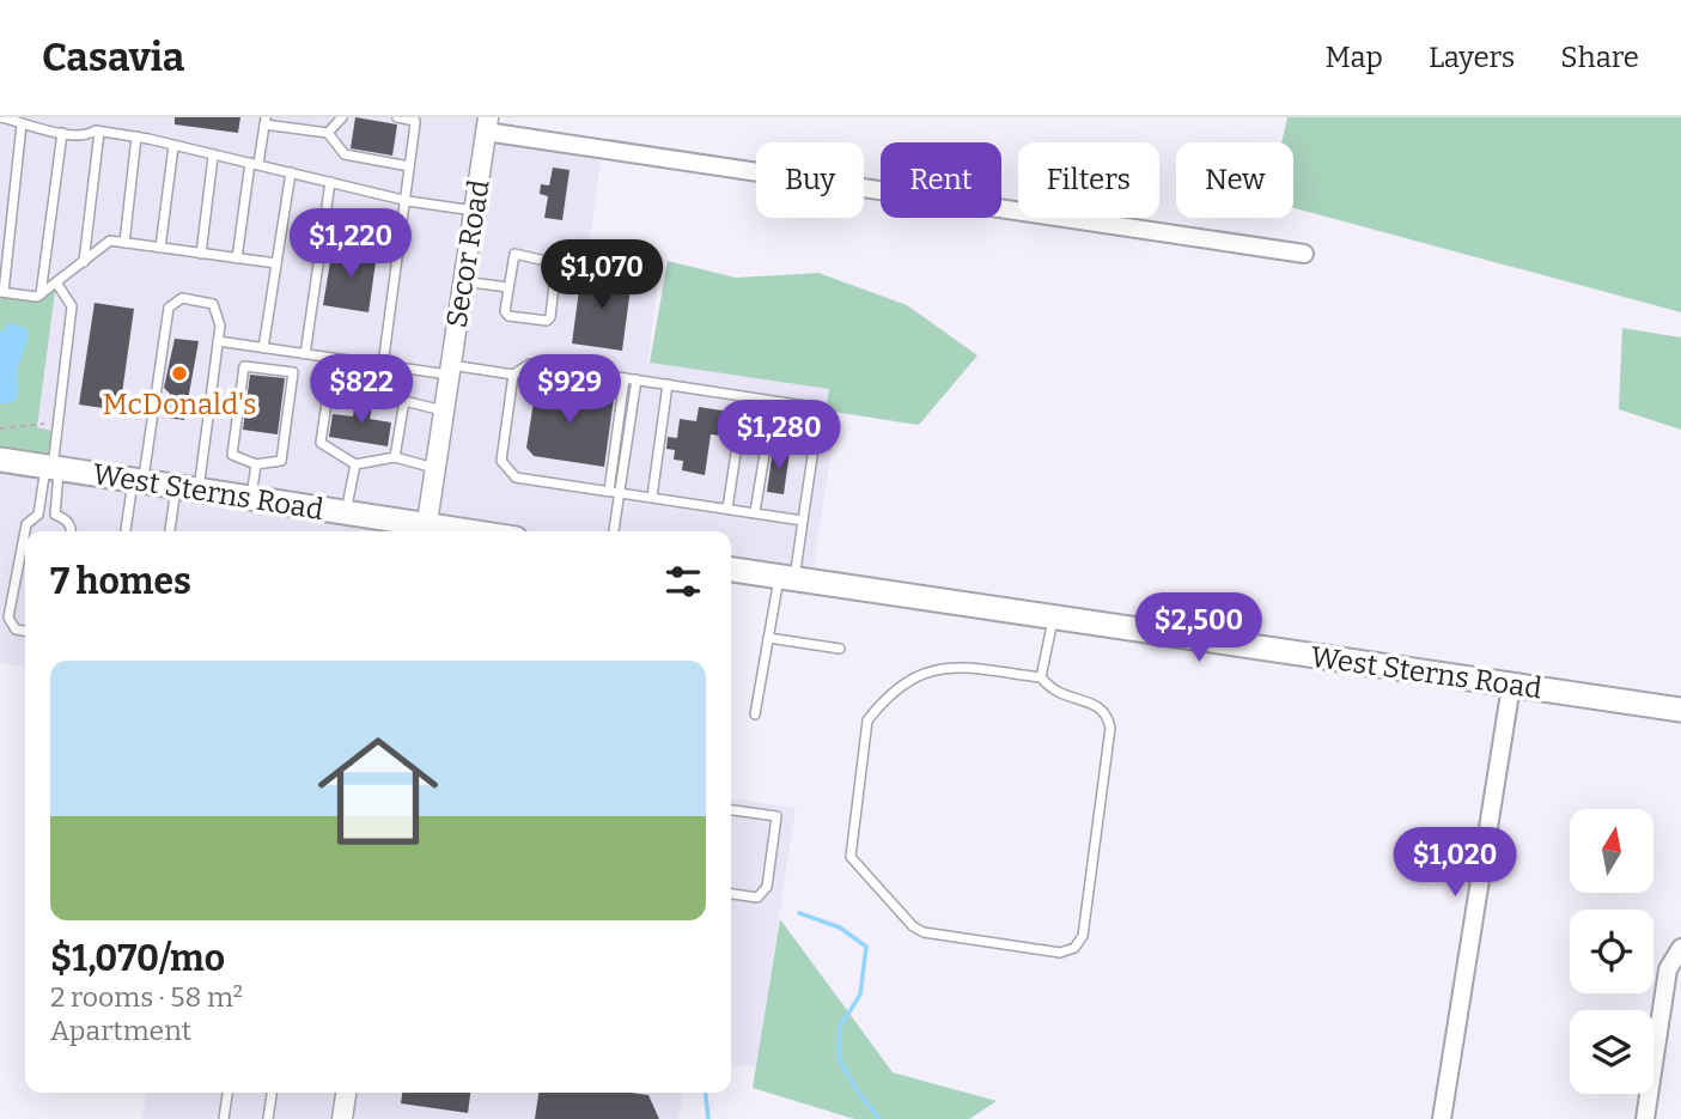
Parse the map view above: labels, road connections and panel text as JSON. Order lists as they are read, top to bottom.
{
  "streets": {
    "main road": ["West Sterns Road"],
    "street": ["Secor Road"]
  },
  "crossings": [
    ["Secor Road", "West Sterns Road"]
  ],
  "places": ["McDonald's"],
  "north": "top",
  "page": {
    "header": "Casavia",
    "nav": ["Map", "Layers", "Share"],
    "chip": [
      "Buy",
      "Rent",
      "Filters",
      "New"
    ],
    "price": [
      "$1,220",
      "$1,070",
      "$822",
      "$929",
      "$1,280",
      "$2,500",
      "$1,020"
    ],
    "heading": "7 homes",
    "list": [
      {
        "name": "$1,070/mo",
        "note": "2 rooms · 58 m² · Apartment"
      }
    ]
  }
}
